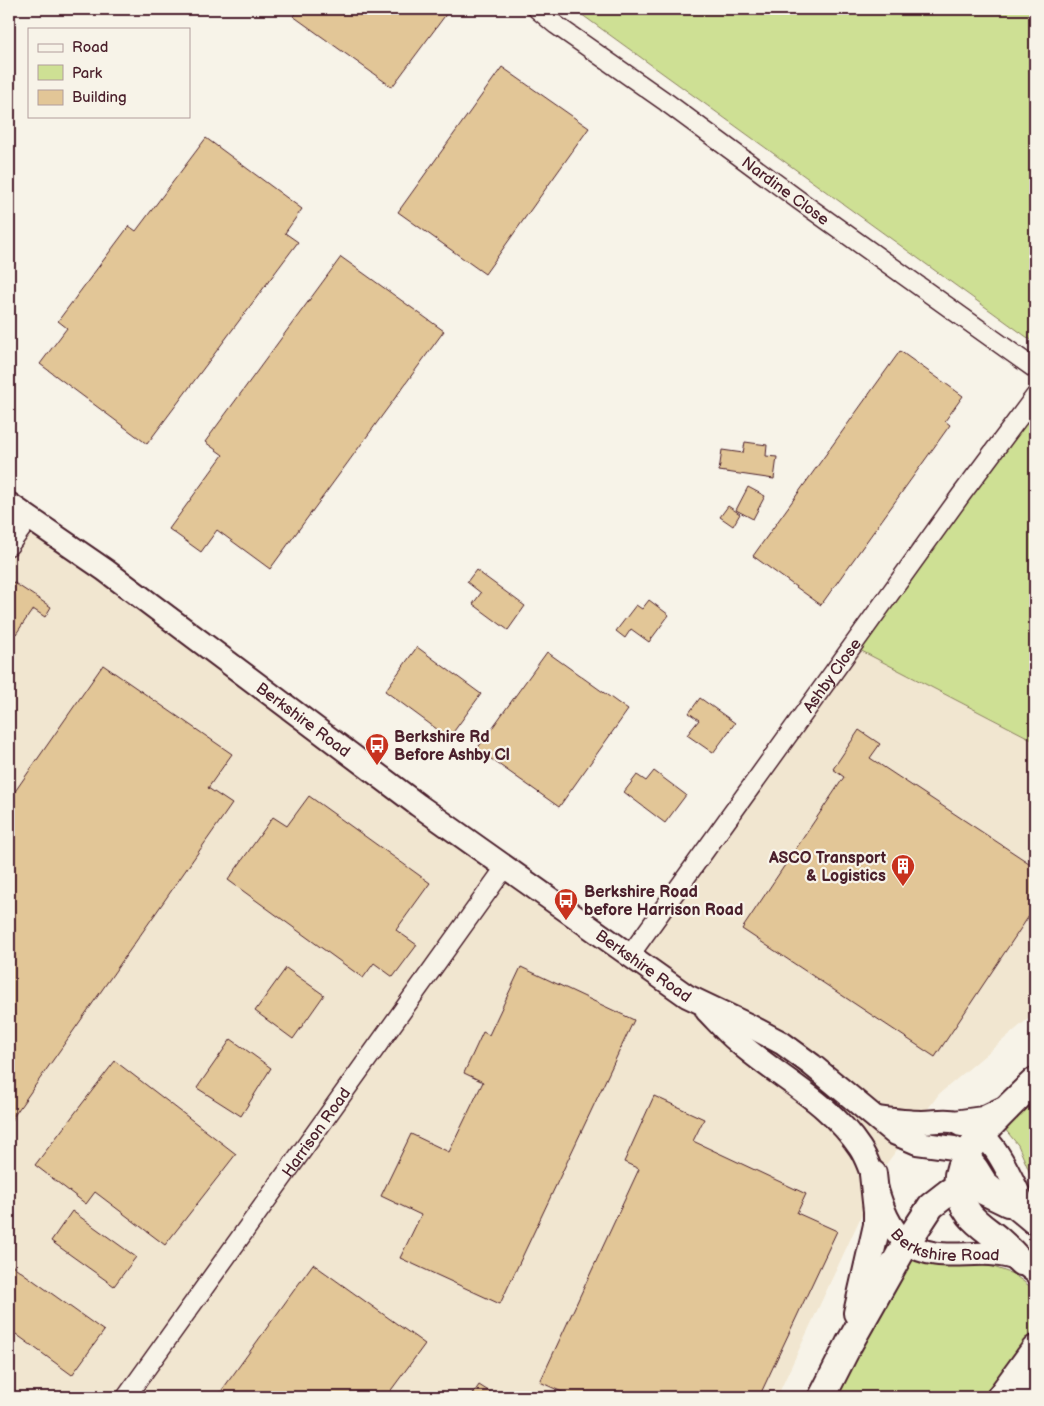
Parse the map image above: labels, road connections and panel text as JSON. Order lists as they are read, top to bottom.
{
  "streets": {
    "main road": ["Berkshire Road"],
    "street": ["Nardine Close", "Ashby Close", "Harrison Road"]
  },
  "crossings": [
    ["Ashby Close", "Berkshire Road"],
    ["Berkshire Road", "Harrison Road"]
  ],
  "places": {
    "bus stop": ["Berkshire Rd Before Ashby Cl", "Berkshire Road before Harrison Road"],
    "building": ["ASCO Transport & Logistics"]
  },
  "legend": ["Road", "Park", "Building"]
}
